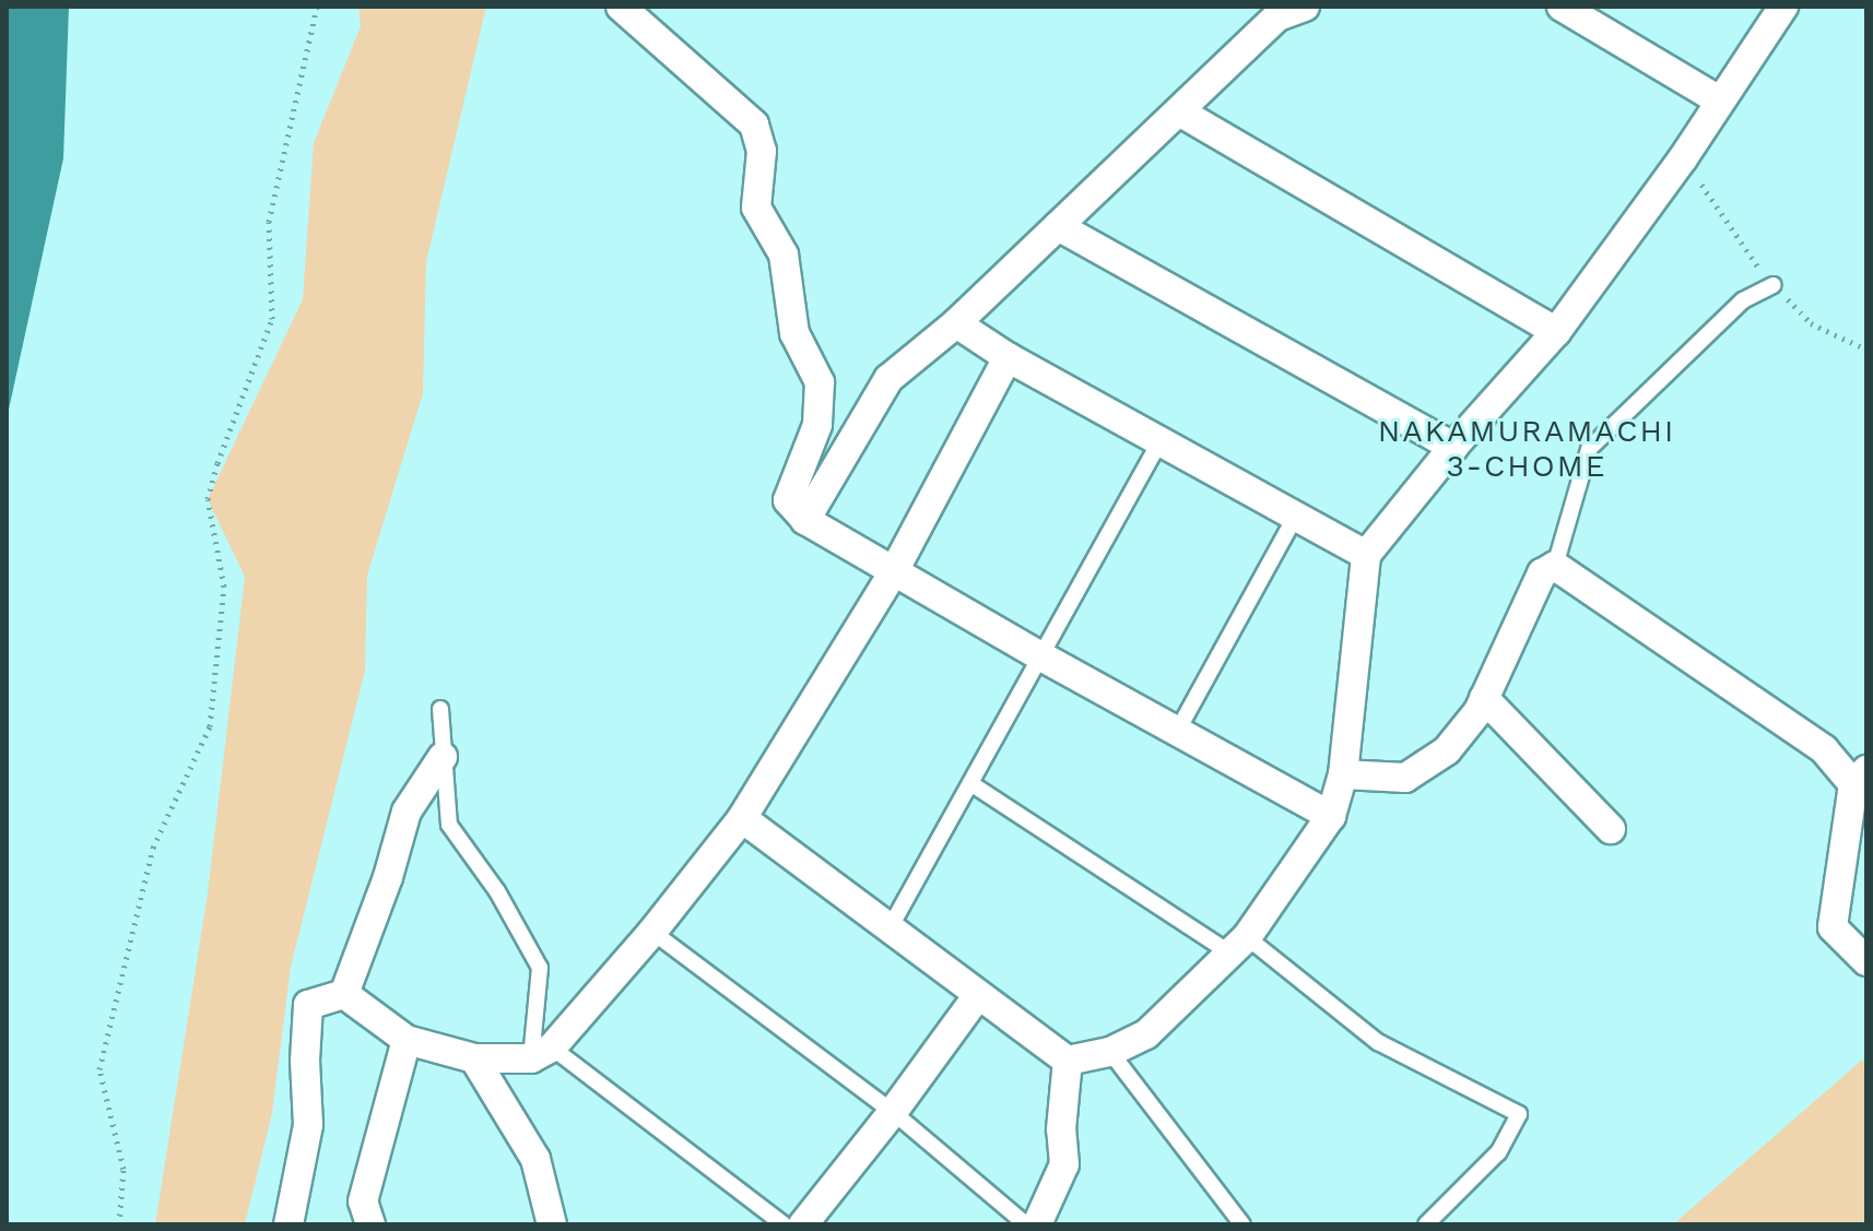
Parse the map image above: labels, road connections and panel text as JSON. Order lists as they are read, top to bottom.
{
  "districts": ["NAKAMURAMACHI 3-CHOME"]
}
